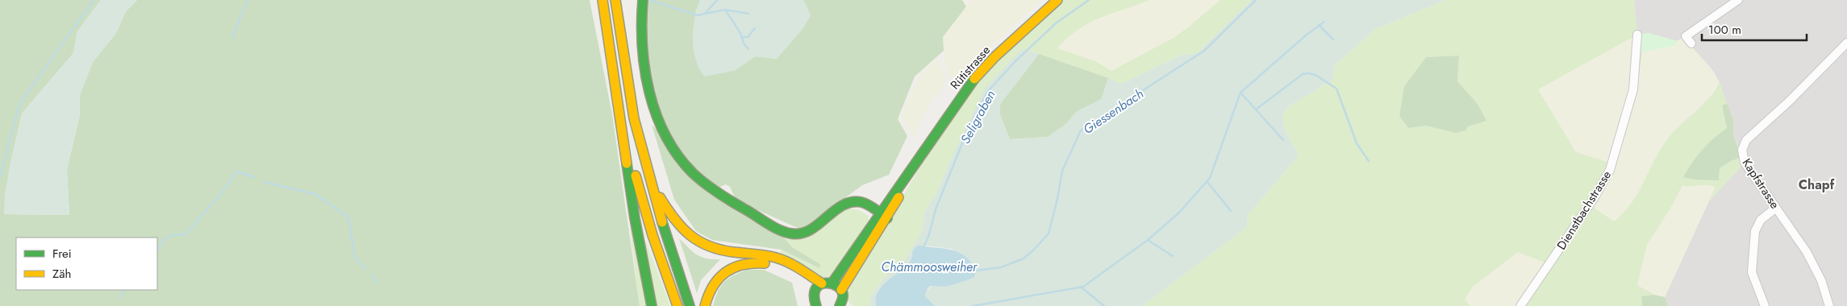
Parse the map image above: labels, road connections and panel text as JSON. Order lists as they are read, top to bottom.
{
  "streets": {
    "main road": ["Rütistrasse"],
    "street": ["Kapfstrasse", "Dienstbachstrasse"]
  },
  "districts": ["Chapf"],
  "water": ["Giessenbach", "Seligraben", "Chämmoosweiher"],
  "legend": ["Frei", "Zäh"],
  "scale_bar": "100 m"
}
